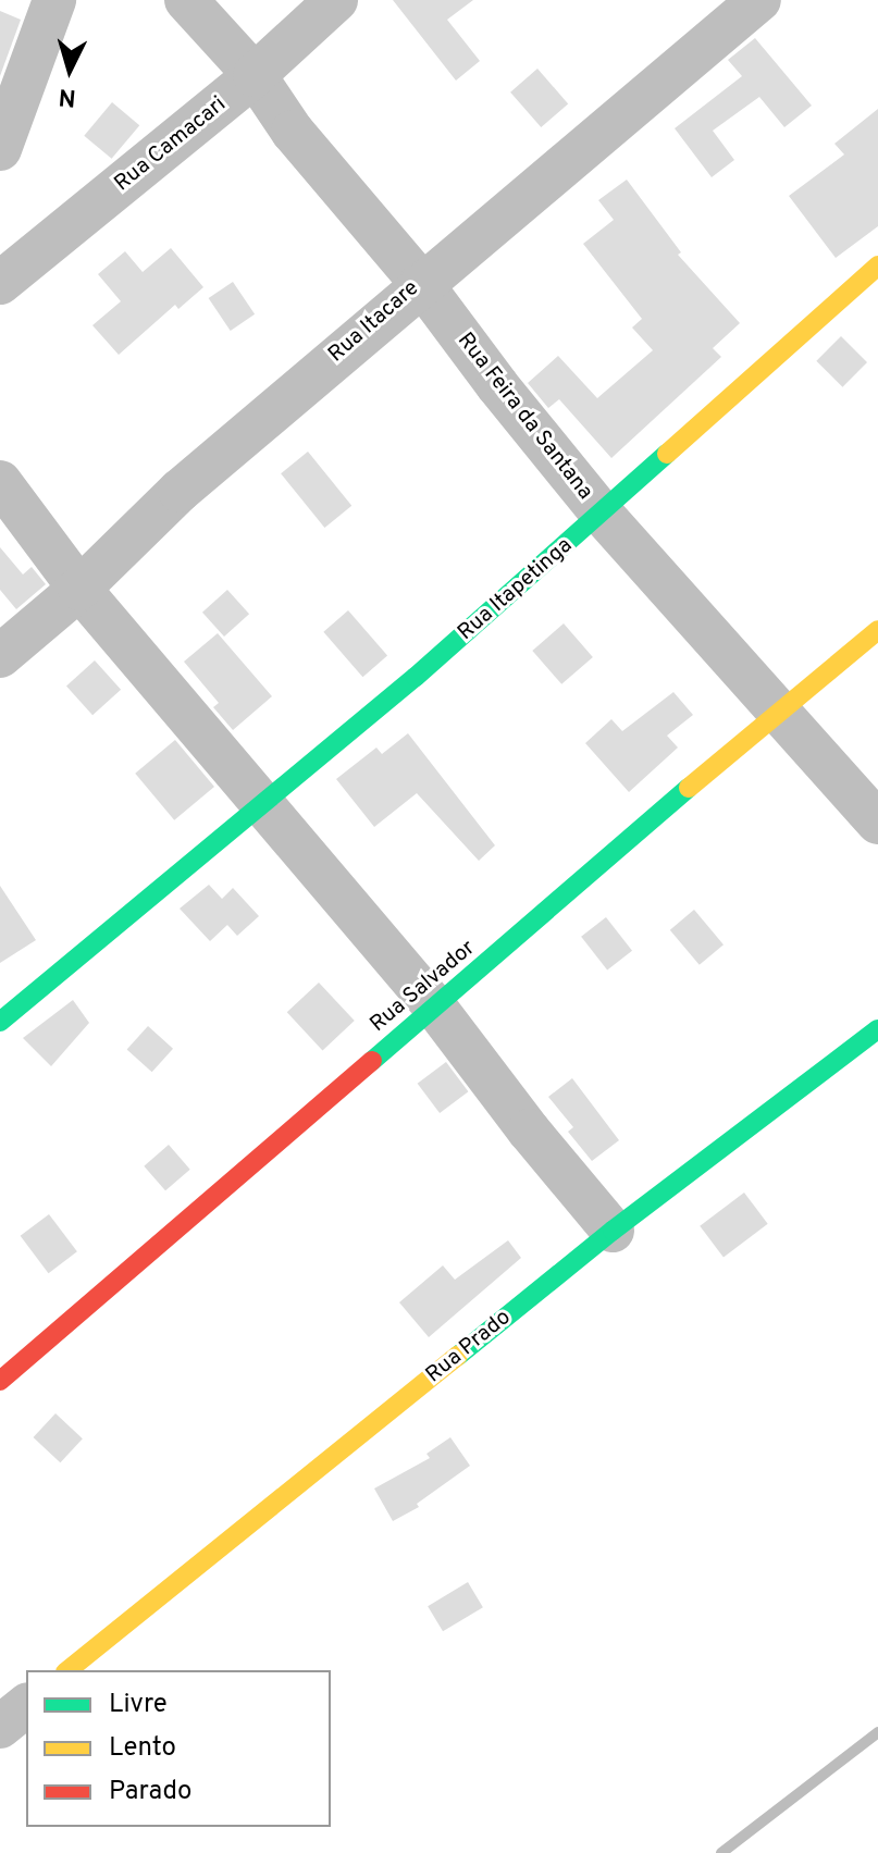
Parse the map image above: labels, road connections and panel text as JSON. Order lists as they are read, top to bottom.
{
  "streets": {
    "street": [
      "Rua Camacari",
      "Rua Itacare",
      "Rua Feira da Santana",
      "Rua Itapetinga",
      "Rua Salvador",
      "Rua Prado"
    ]
  },
  "crossings": [
    ["Rua Camacari", "Rua Feira da Santana"],
    ["Rua Itacare", "Rua Feira da Santana"],
    ["Rua Feira da Santana", "Rua Itapetinga"],
    ["Rua Feira da Santana", "Rua Salvador"]
  ],
  "legend": ["Livre", "Lento", "Parado"],
  "north": "bottom"
}
